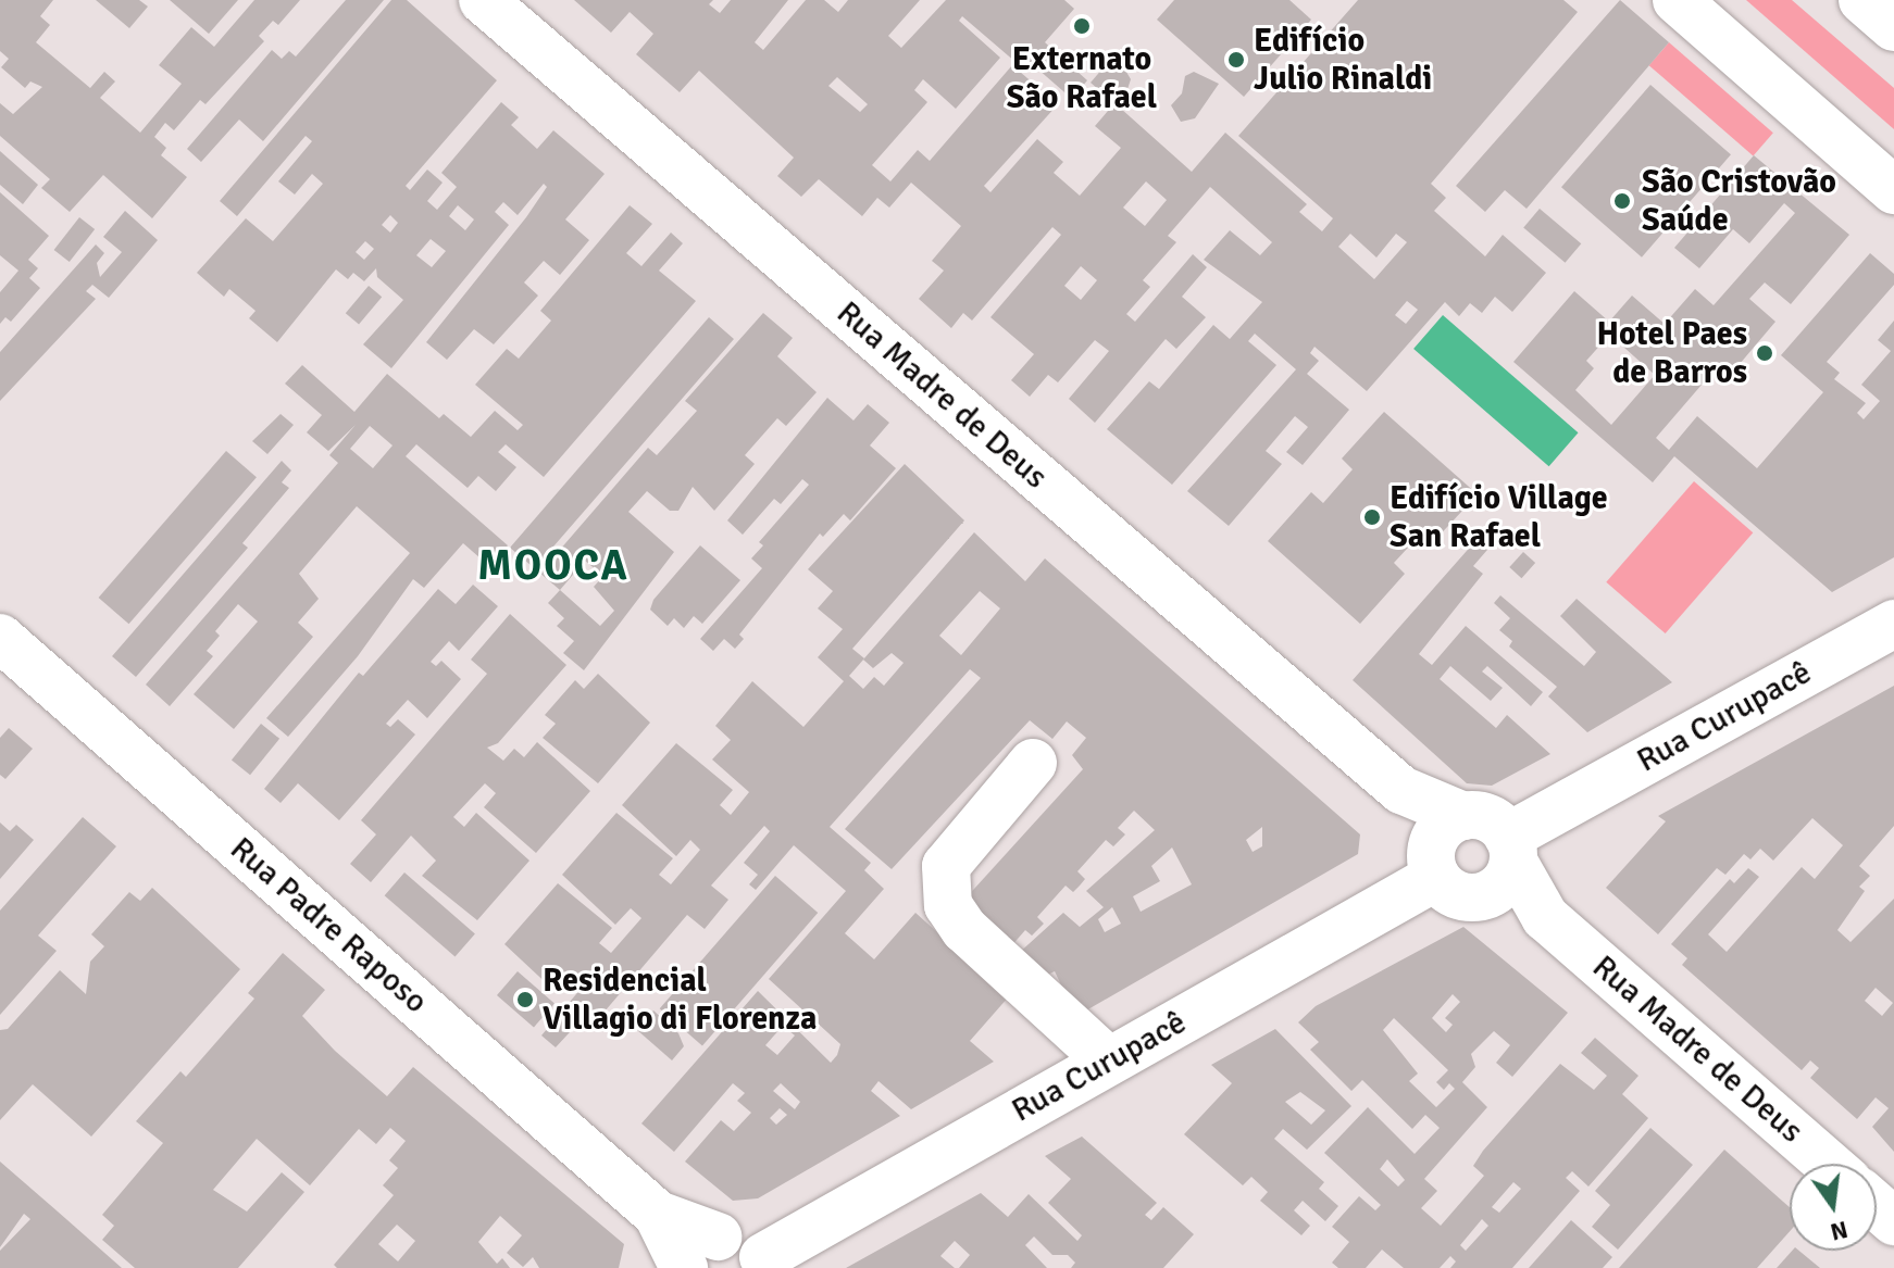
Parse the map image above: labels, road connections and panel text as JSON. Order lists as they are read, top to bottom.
{
  "streets": {
    "street": ["Rua Madre de Deus", "Rua Curupacê", "Rua Padre Raposo"]
  },
  "crossings": [
    ["Rua Madre de Deus", "Rua Curupacê"]
  ],
  "districts": ["MOOCA"],
  "places": [
    "Externato São Rafael",
    "Edifício Julio Rinaldi",
    "São Cristovão Saúde",
    "Hotel Paes de Barros",
    "Edifício Village San Rafael",
    "Residencial Villagio di Florenza"
  ],
  "north": "bottom"
}
